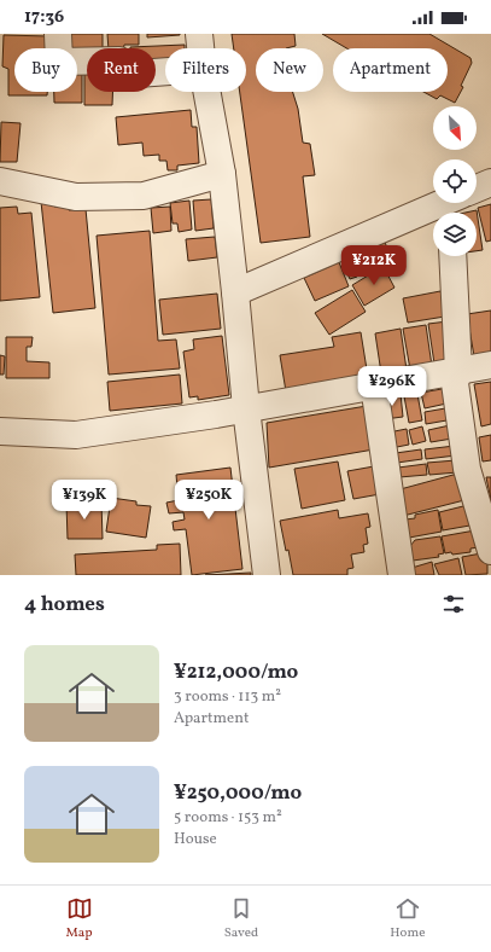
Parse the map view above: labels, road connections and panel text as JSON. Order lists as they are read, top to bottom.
{
  "north": "bottom right",
  "page": {
    "status": "17:36",
    "chip": [
      "Buy",
      "Rent",
      "Filters",
      "New",
      "Apartment"
    ],
    "price": [
      "¥212K",
      "¥296K",
      "¥139K",
      "¥250K"
    ],
    "heading": "4 homes",
    "list": [
      {
        "name": "¥212,000/mo",
        "note": "3 rooms · 113 m² · Apartment"
      },
      {
        "name": "¥250,000/mo",
        "note": "5 rooms · 153 m² · House"
      }
    ],
    "tabs": ["Map", "Saved", "Home"]
  }
}
